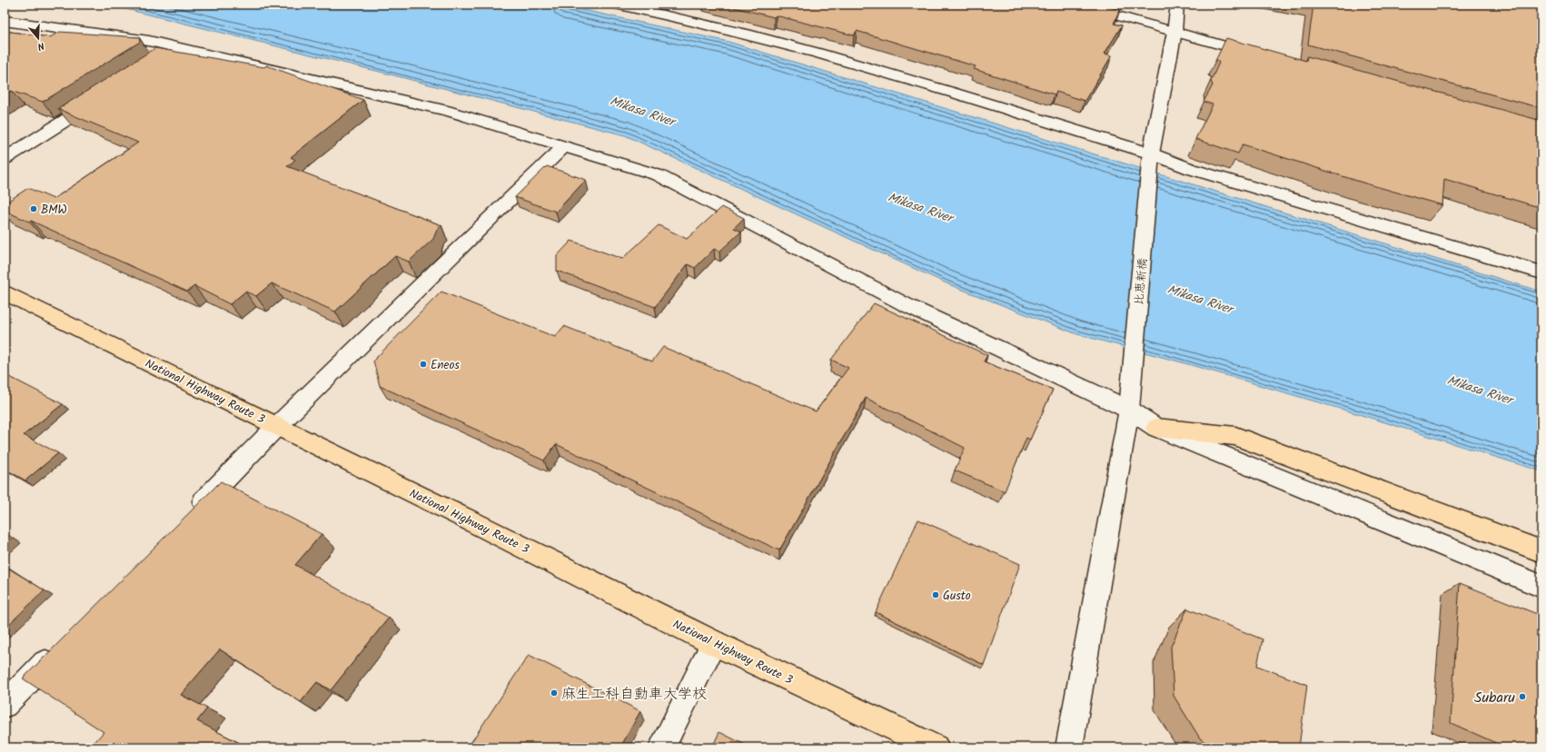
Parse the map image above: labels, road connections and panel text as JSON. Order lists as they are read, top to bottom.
{
  "streets": {
    "highway": ["National Highway Route 3"],
    "street": ["比恵新橋"]
  },
  "water": ["Mikasa River"],
  "places": [
    "BMW",
    "Eneos",
    "Gusto",
    "麻生工科自動車大学校",
    "Subaru"
  ],
  "north": "bottom"
}
